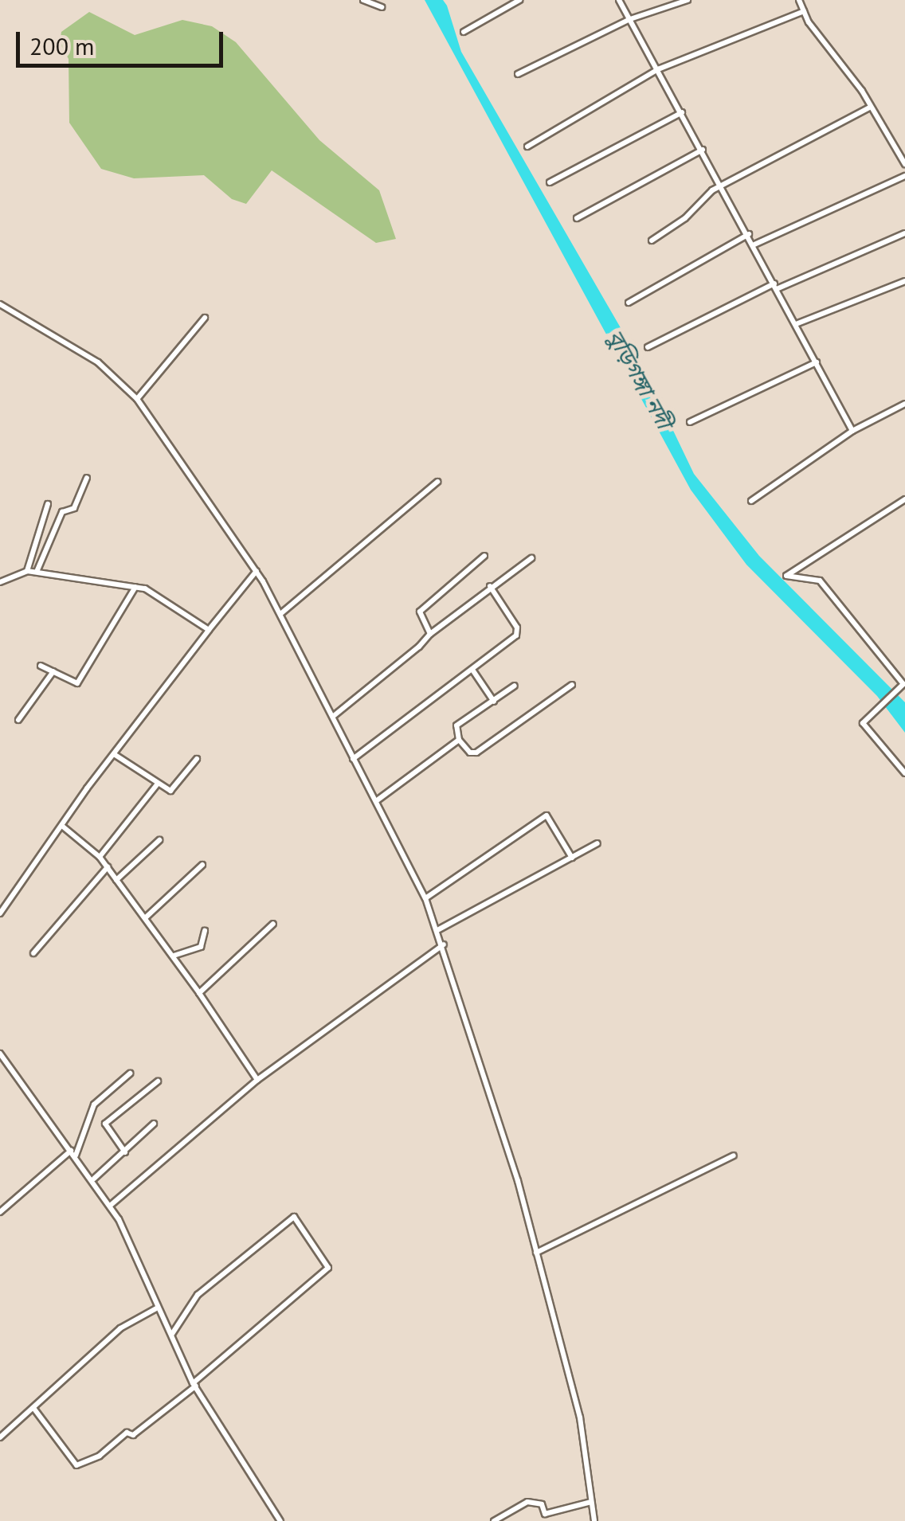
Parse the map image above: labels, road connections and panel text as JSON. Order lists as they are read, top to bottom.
{
  "water": ["বুড়িগঙ্গা নদী"],
  "scale_bar": "200 m"
}
